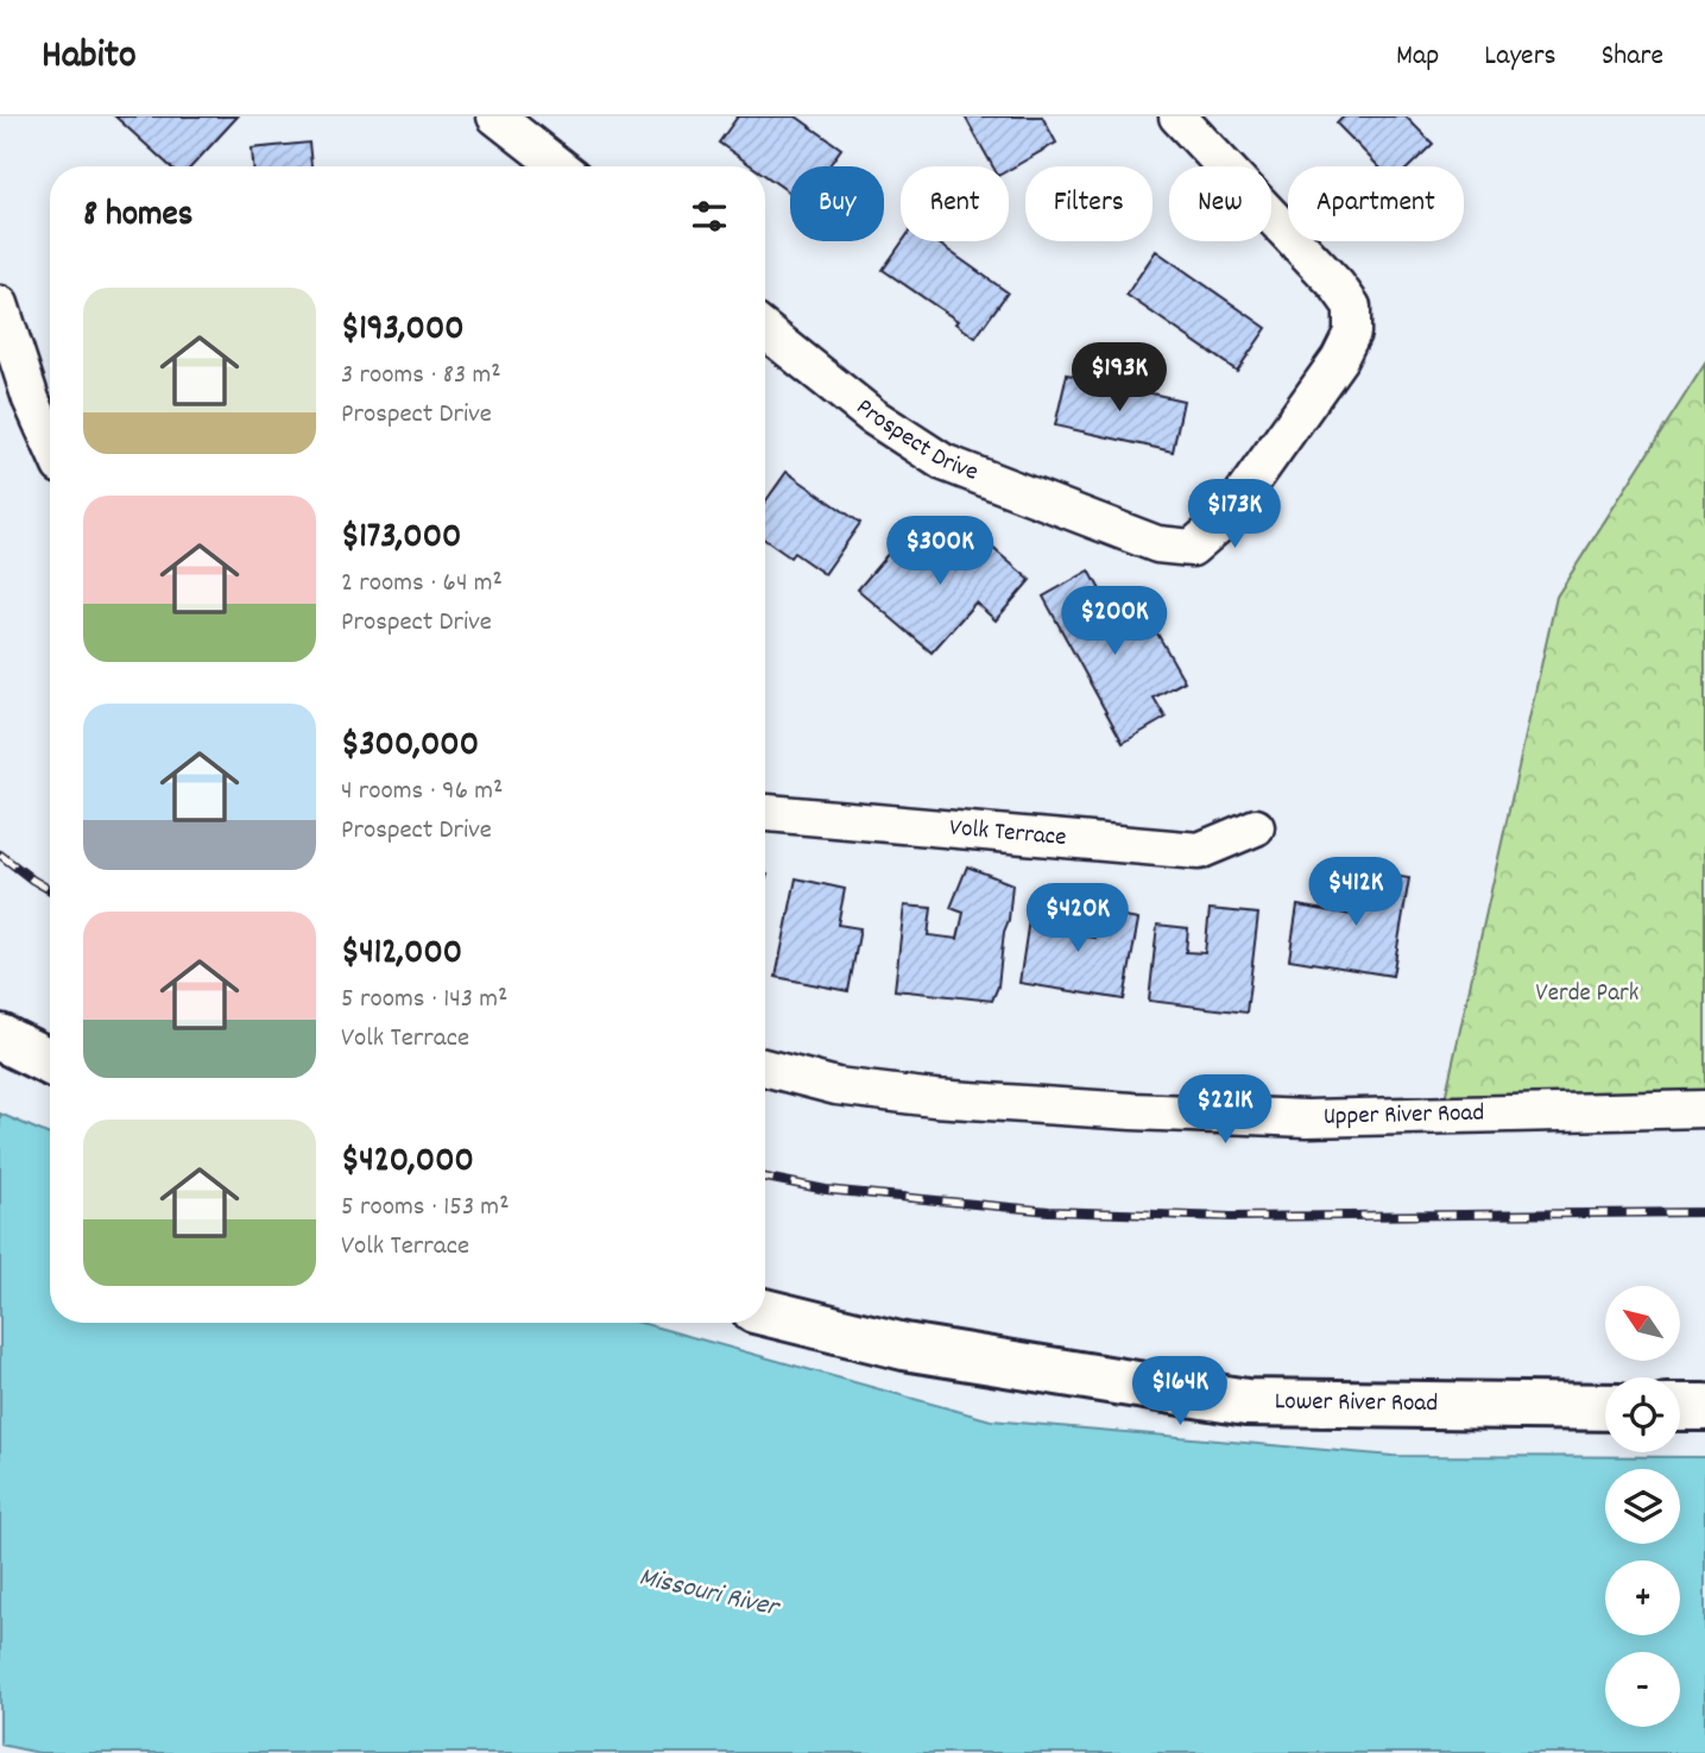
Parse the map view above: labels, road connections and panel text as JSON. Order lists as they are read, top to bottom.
{
  "streets": {
    "street": [
      "Prospect Drive",
      "Volk Terrace",
      "Upper River Road",
      "Lower River Road"
    ]
  },
  "water": ["Missouri River"],
  "parks": ["Verde Park"],
  "north": "top left",
  "page": {
    "header": "Habito",
    "nav": ["Map", "Layers", "Share"],
    "chip": [
      "Buy",
      "Rent",
      "Filters",
      "New",
      "Apartment"
    ],
    "heading": "8 homes",
    "list": [
      {
        "name": "$193,000",
        "note": "3 rooms · 83 m² · Prospect Drive"
      },
      {
        "name": "$173,000",
        "note": "2 rooms · 64 m² · Prospect Drive"
      },
      {
        "name": "$300,000",
        "note": "4 rooms · 96 m² · Prospect Drive"
      },
      {
        "name": "$412,000",
        "note": "5 rooms · 143 m² · Volk Terrace"
      },
      {
        "name": "$420,000",
        "note": "5 rooms · 153 m² · Volk Terrace"
      }
    ],
    "price": [
      "$193K",
      "$173K",
      "$300K",
      "$200K",
      "$412K",
      "$420K",
      "$221K",
      "$164K"
    ],
    "map_buttons": ["+", "−"]
  }
}
